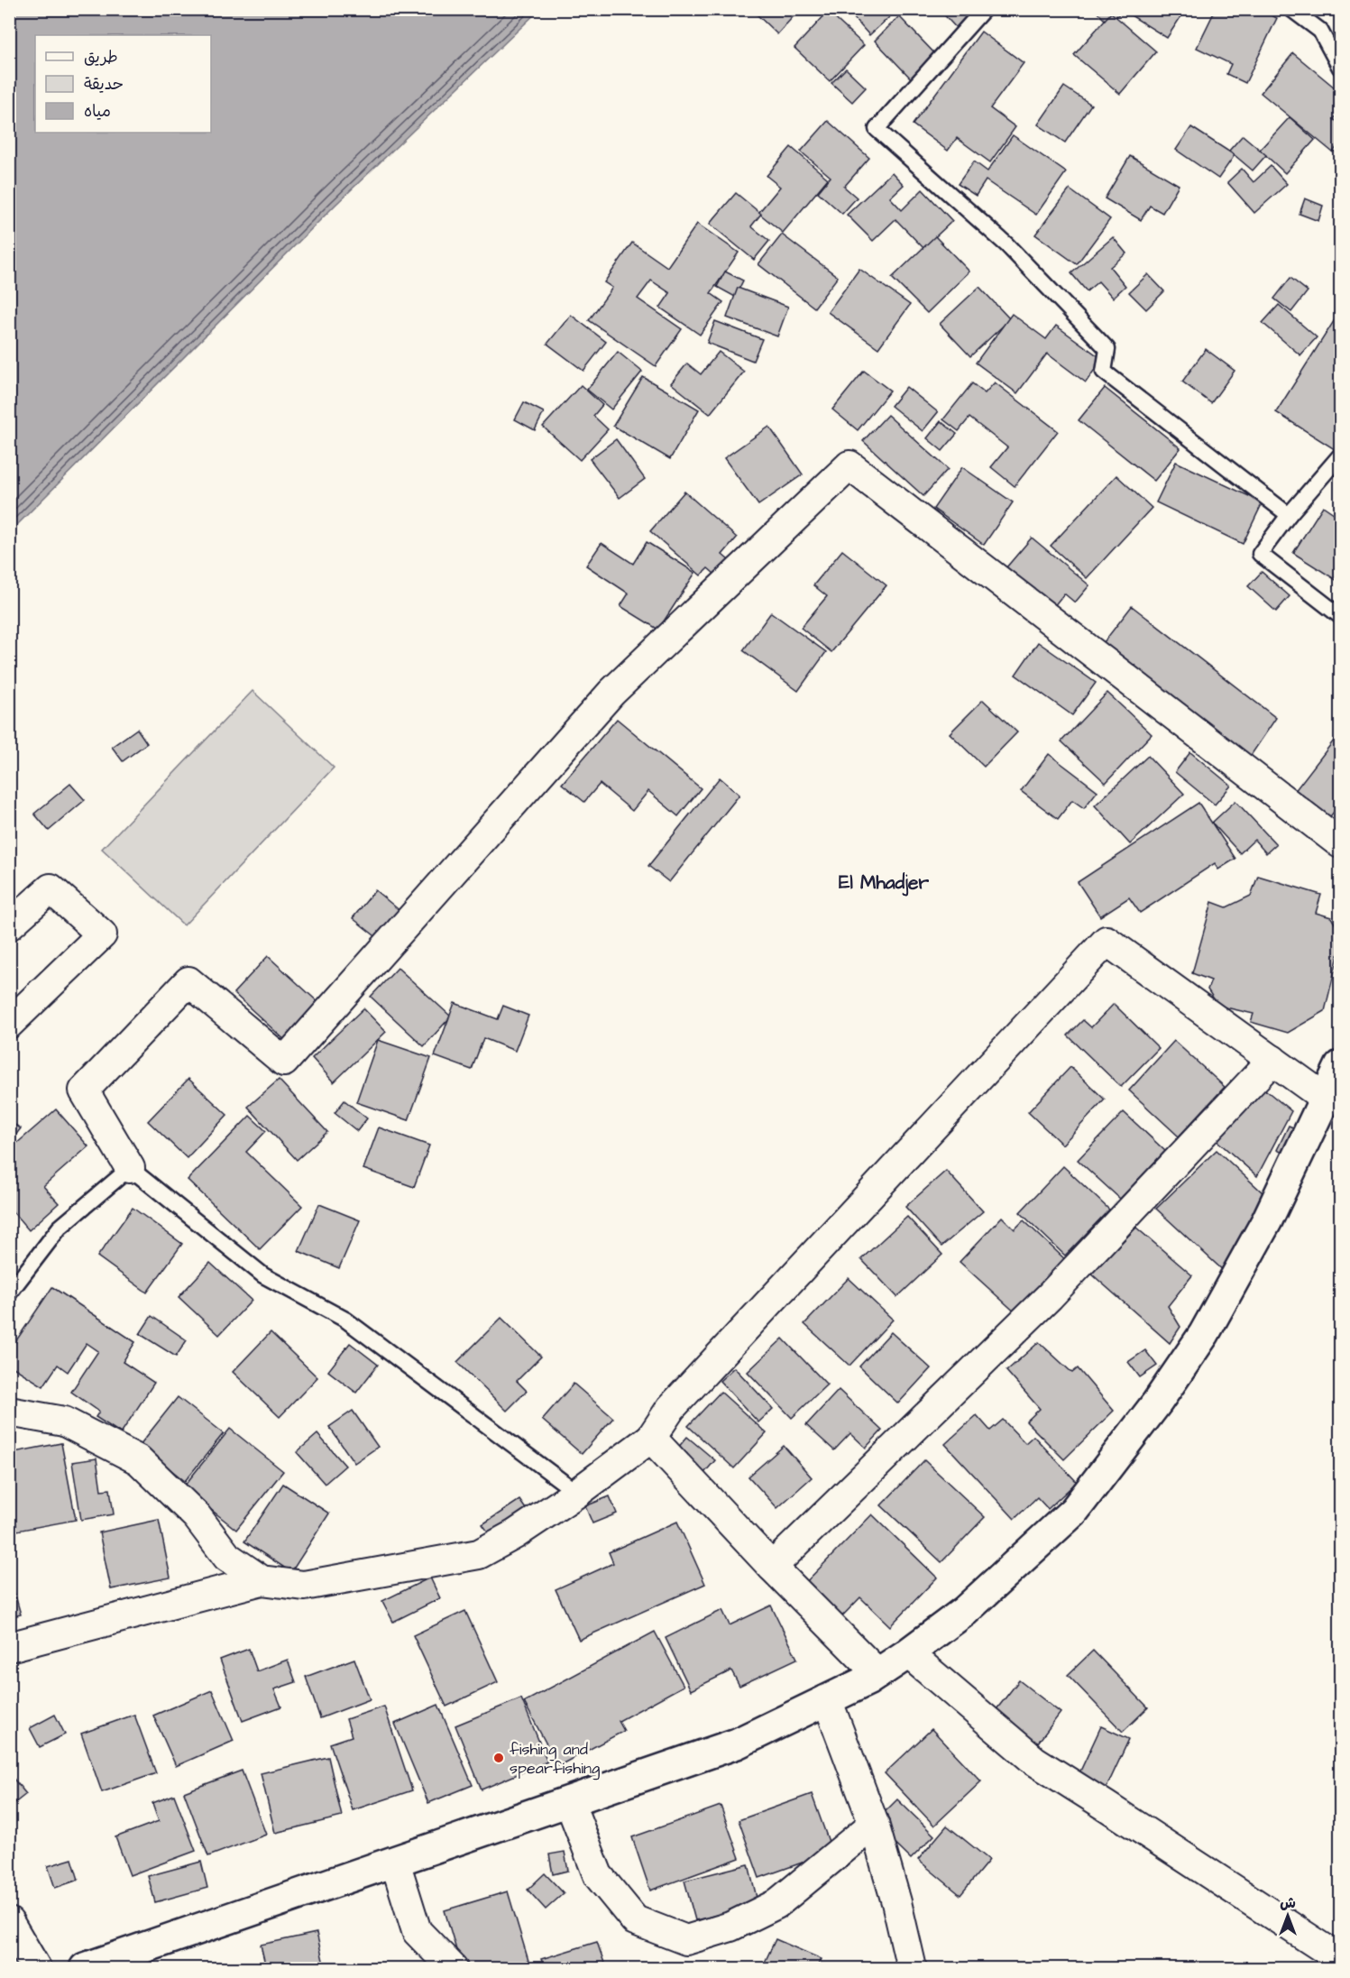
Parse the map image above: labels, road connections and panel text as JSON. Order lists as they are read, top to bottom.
{
  "districts": ["El Mhadjer"],
  "places": ["fishing and spearfishing"],
  "legend": ["طريق", "حديقة", "مياه"],
  "north": "top"
}
